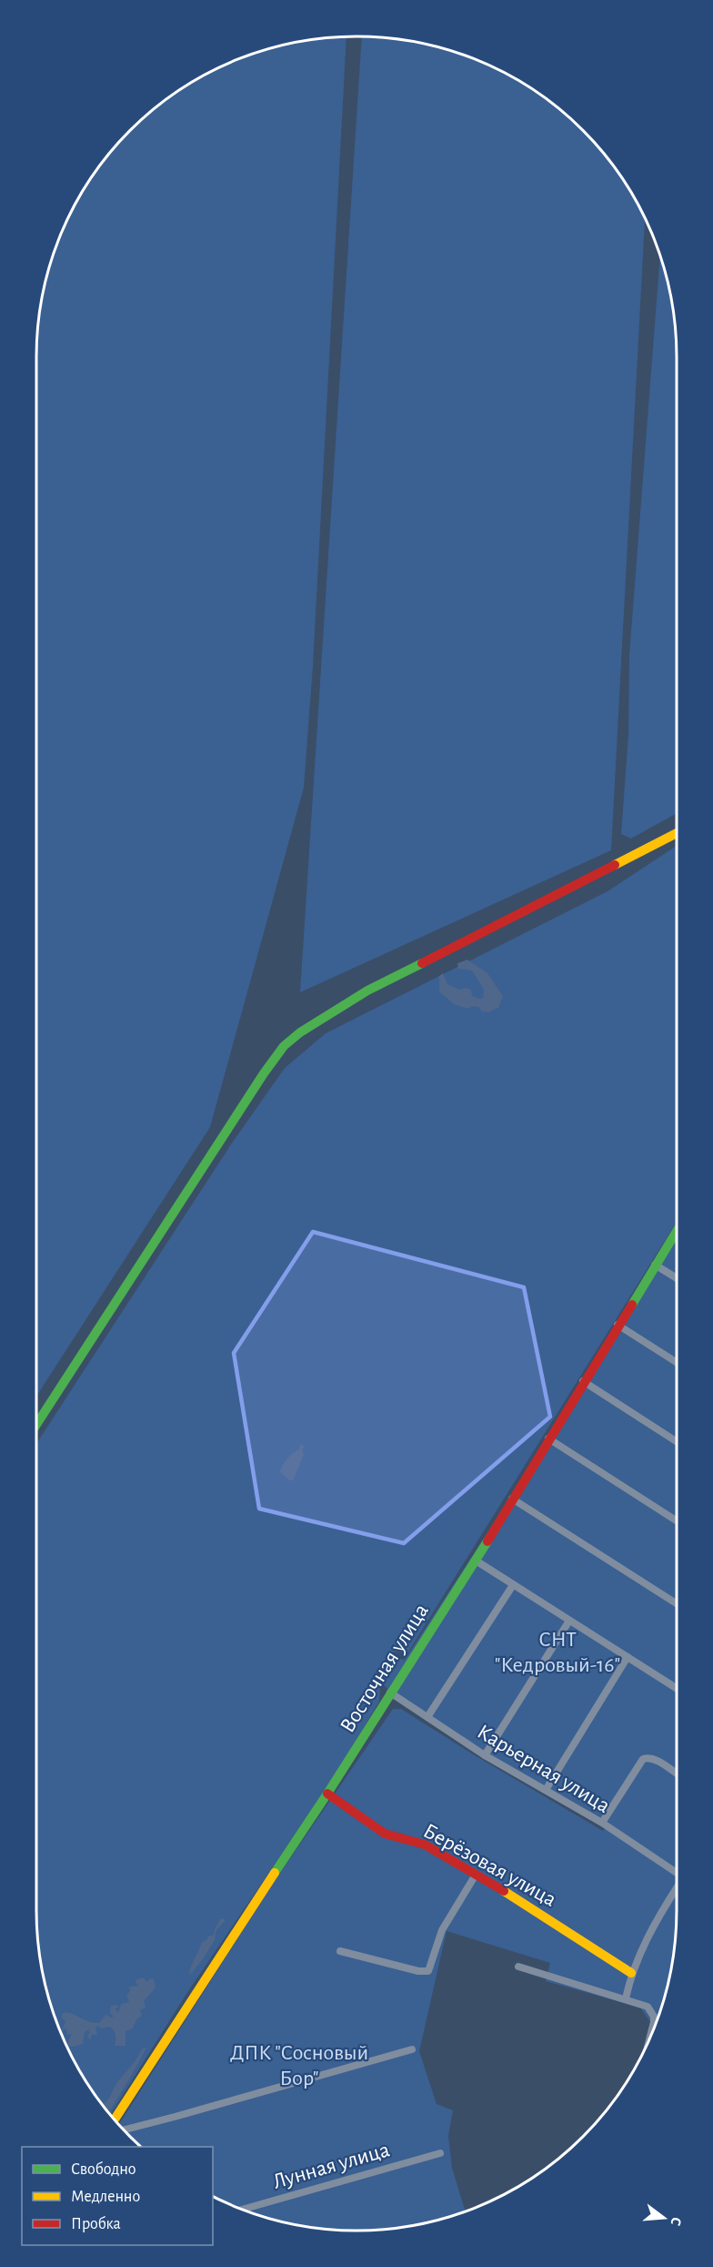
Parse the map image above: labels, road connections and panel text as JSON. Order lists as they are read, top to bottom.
{
  "streets": {
    "street": [
      "Восточная улица",
      "Карьерная улица",
      "Берёзовая улица",
      "Лунная улица"
    ]
  },
  "crossings": [
    ["Восточная улица", "Карьерная улица"],
    ["Восточная улица", "Берёзовая улица"]
  ],
  "parks": ["СНТ \"Кедровый-16\"", "ДПК \"Сосновый Бор\""],
  "legend": ["Свободно", "Медленно", "Пробка"],
  "north": "right"
}
